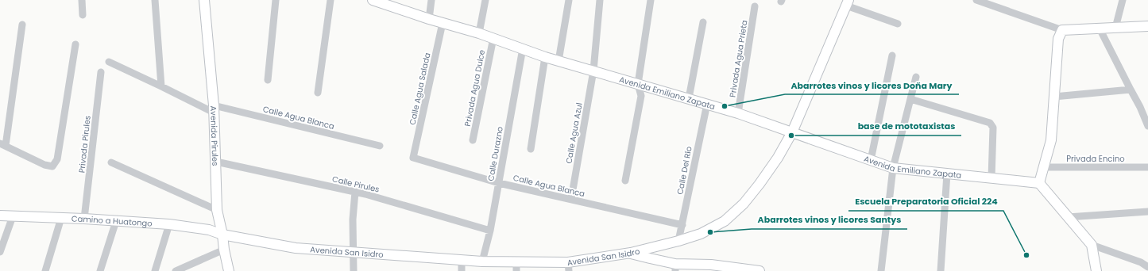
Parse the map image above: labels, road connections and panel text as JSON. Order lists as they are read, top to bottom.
{
  "streets": {
    "main road": [
      "Avenida Emiliano Zapata",
      "Avenida Pirules",
      "Camino a Huatongo",
      "Avenida San Isidro"
    ],
    "street": [
      "Privada Agua Prieta",
      "Privada Agua Dulce",
      "Calle Agua Salada",
      "Calle Agua Blanca",
      "Calle Agua Azul",
      "Privada Pirules",
      "Calle Durazno",
      "Privada Encino",
      "Calle Del Río",
      "Calle Pirules"
    ]
  },
  "crossings": [
    ["Privada Agua Prieta", "Avenida Emiliano Zapata"],
    ["Privada Agua Dulce", "Avenida Emiliano Zapata"],
    ["Calle Agua Salada", "Avenida Emiliano Zapata"],
    ["Calle Agua Salada", "Calle Agua Blanca"],
    ["Avenida Emiliano Zapata", "Calle Agua Azul"],
    ["Avenida Emiliano Zapata", "Calle Durazno"],
    ["Avenida Emiliano Zapata", "Calle Del Río"],
    ["Avenida Emiliano Zapata", "Avenida San Isidro"],
    ["Calle Agua Blanca", "Calle Agua Azul"],
    ["Calle Agua Blanca", "Avenida Pirules"],
    ["Calle Agua Blanca", "Calle Durazno"],
    ["Calle Agua Blanca", "Calle Del Río"],
    ["Avenida Pirules", "Calle Pirules"],
    ["Avenida Pirules", "Camino a Huatongo"],
    ["Avenida Pirules", "Avenida San Isidro"],
    ["Privada Pirules", "Camino a Huatongo"],
    ["Calle Durazno", "Calle Pirules"],
    ["Calle Durazno", "Avenida San Isidro"],
    ["Calle Del Río", "Avenida San Isidro"],
    ["Camino a Huatongo", "Avenida San Isidro"]
  ],
  "places": [
    "Abarrotes vinos y licores Doña Mary",
    "base de mototaxistas",
    "Abarrotes vinos y licores Santys",
    "Escuela Preparatoria Oficial 224"
  ]
}
